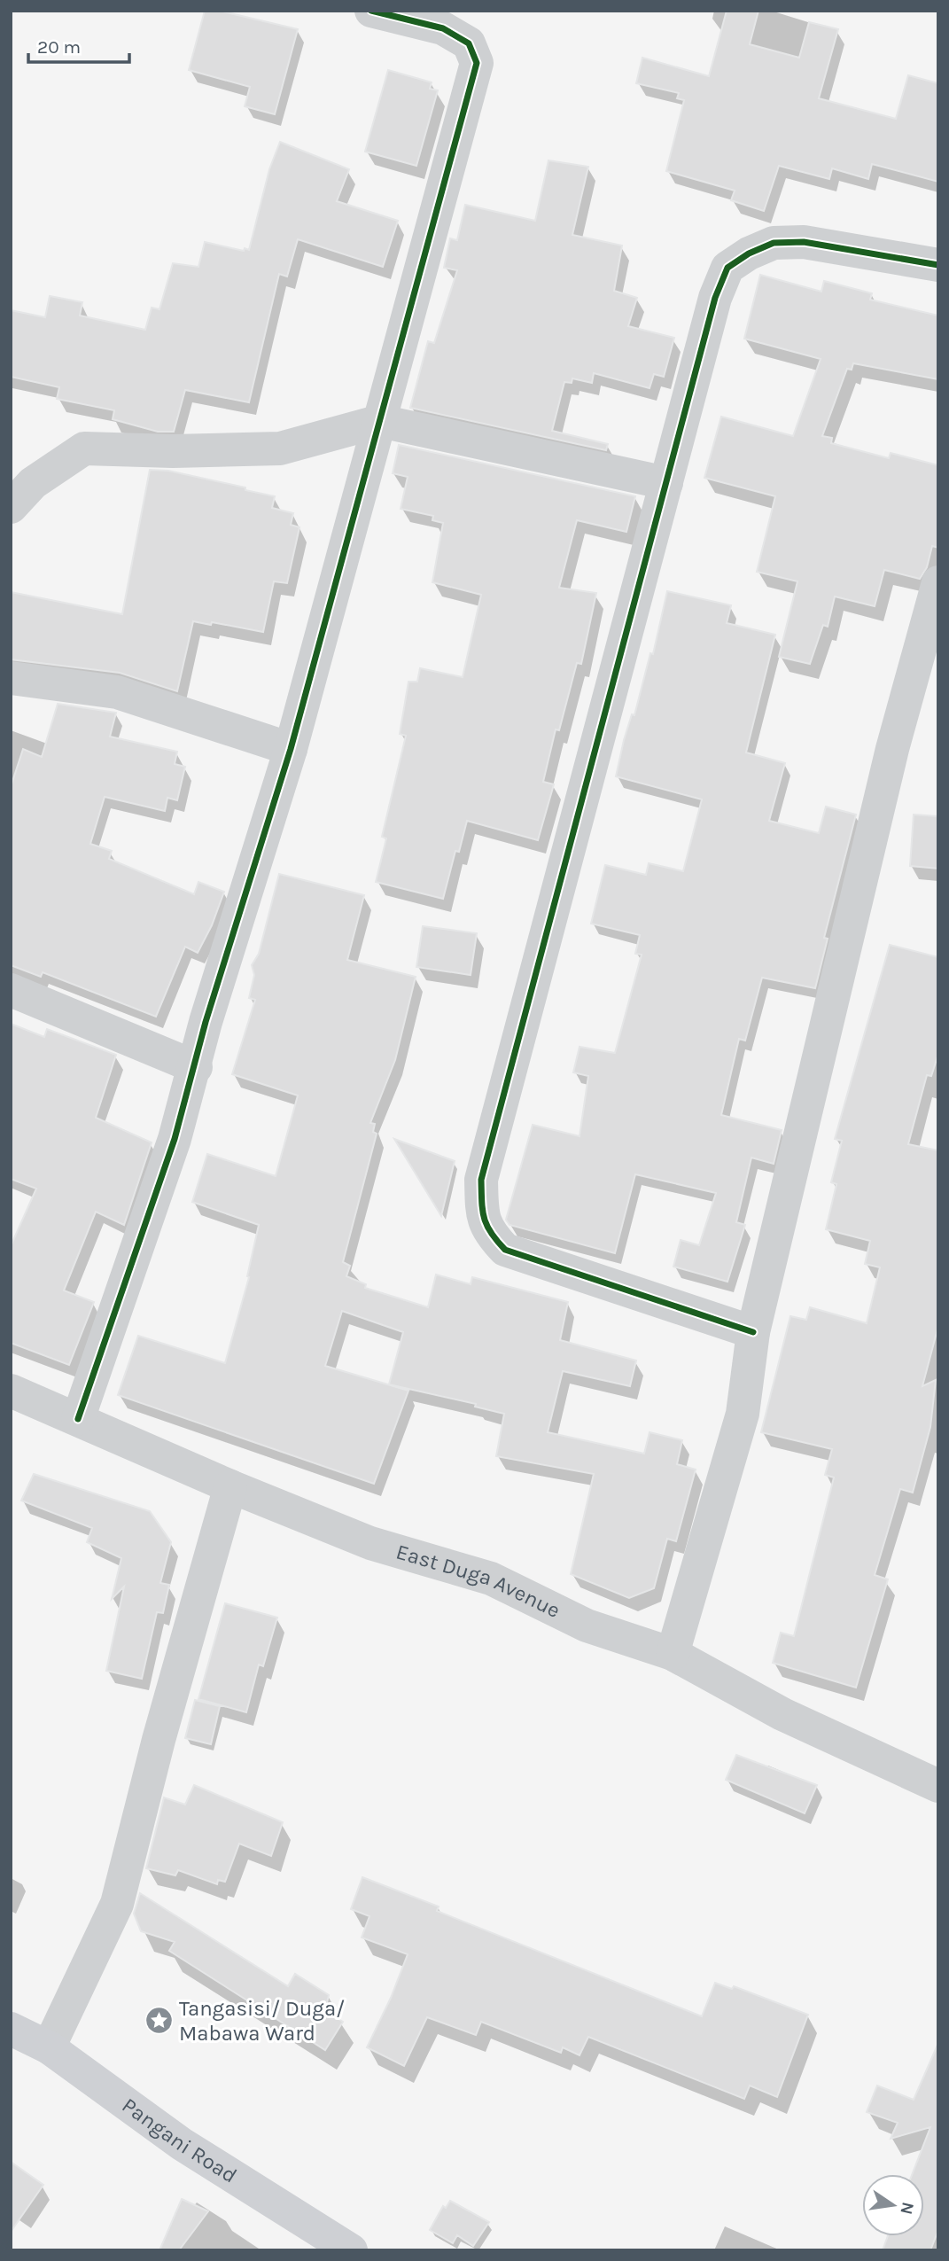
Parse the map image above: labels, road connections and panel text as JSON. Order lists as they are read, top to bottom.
{
  "streets": {
    "main road": ["Pangani Road"],
    "street": ["East Duga Avenue"]
  },
  "places": {
    "place": ["Tangasisi/ Duga/ Mabawa Ward"]
  },
  "scale_bar": "20 m",
  "north": "right"
}
